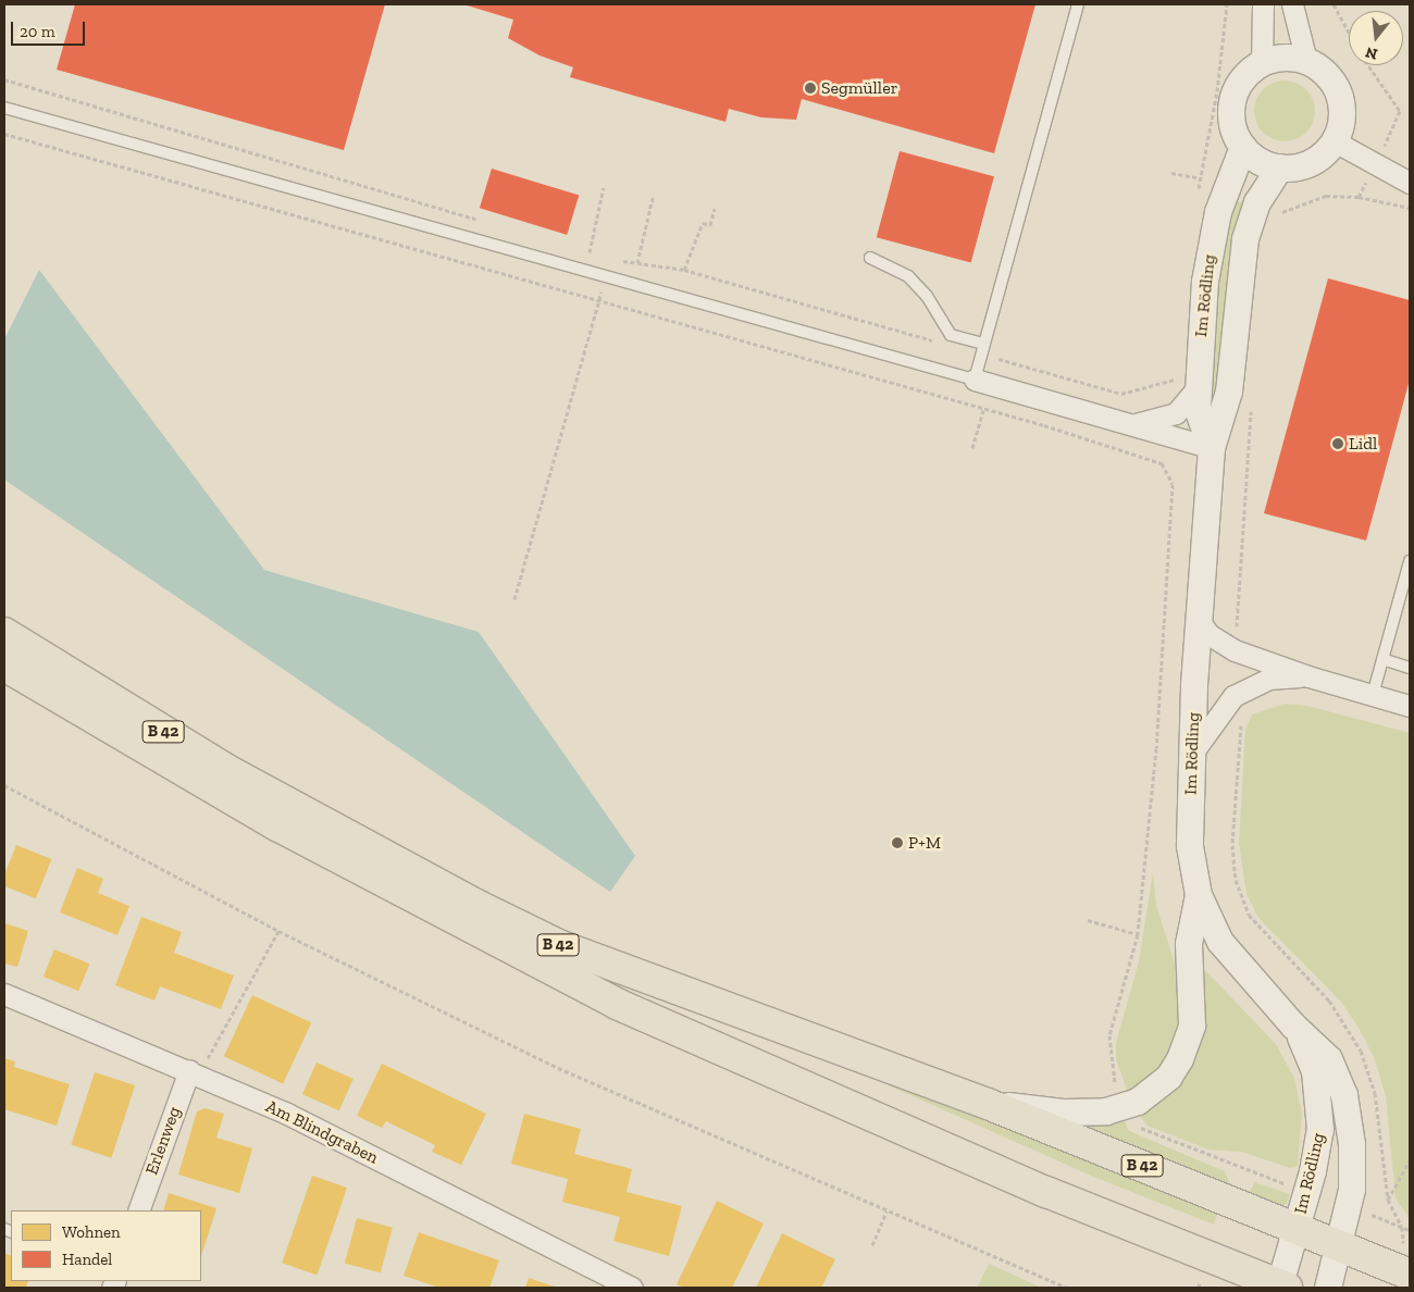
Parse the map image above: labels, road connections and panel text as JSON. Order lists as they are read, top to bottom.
{
  "streets": {
    "main road": ["B 42"],
    "street": ["Im Rödling", "Am Blindgraben", "Erlenweg"]
  },
  "crossings": [
    ["Im Rödling", "B 42"],
    ["Am Blindgraben", "Erlenweg"]
  ],
  "places": ["Segmüller", "Lidl", "P+M"],
  "legend": ["Wohnen", "Handel"],
  "scale_bar": "20 m",
  "north": "bottom"
}
